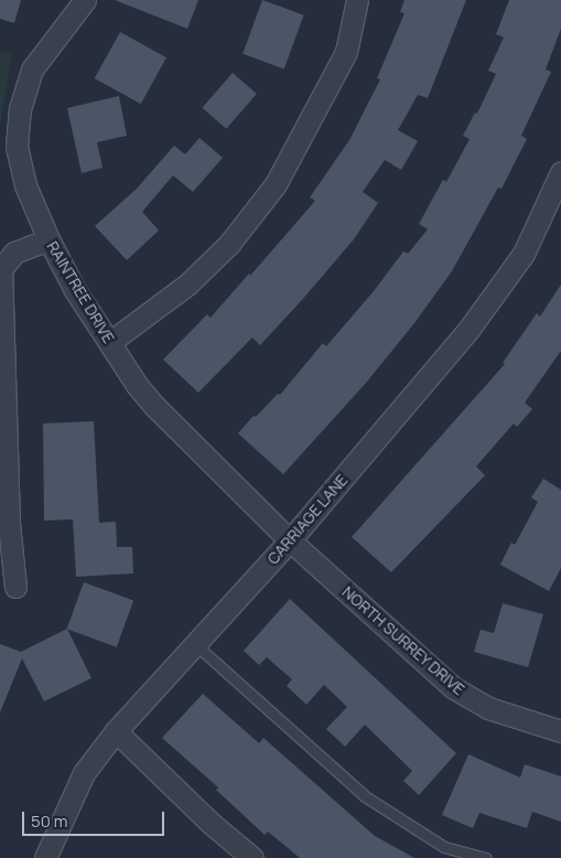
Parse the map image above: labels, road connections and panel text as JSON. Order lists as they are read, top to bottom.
{
  "streets": {
    "street": ["RAINTREE DRIVE", "CARRIAGE LANE", "NORTH SURREY DRIVE"]
  },
  "crossings": [
    ["RAINTREE DRIVE", "CARRIAGE LANE"],
    ["RAINTREE DRIVE", "NORTH SURREY DRIVE"],
    ["CARRIAGE LANE", "NORTH SURREY DRIVE"]
  ],
  "scale_bar": "50 m"
}
